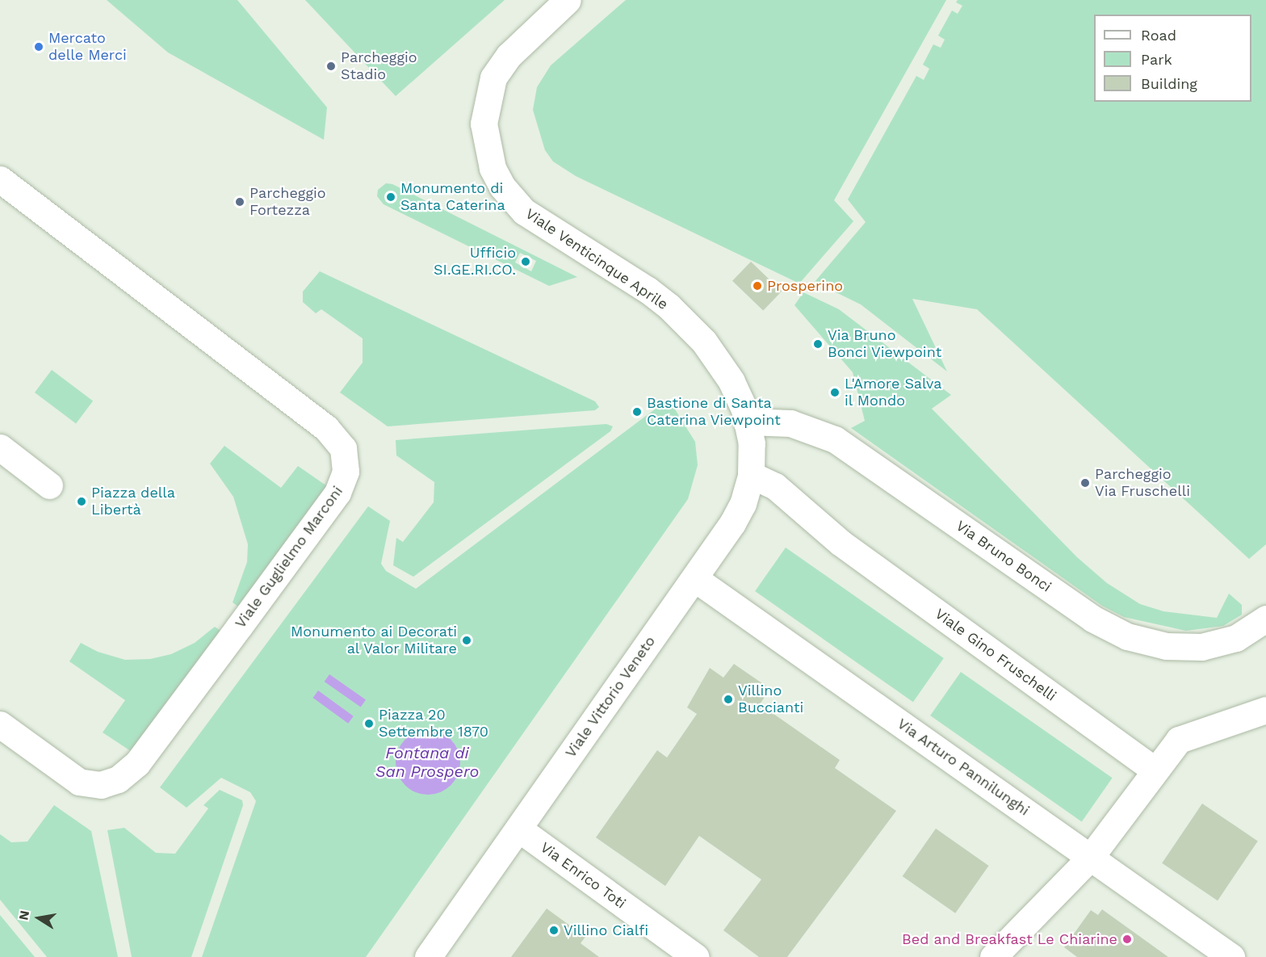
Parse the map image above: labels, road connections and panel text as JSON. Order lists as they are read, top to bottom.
{
  "streets": {
    "street": [
      "Viale Venticinque Aprile",
      "Via Bruno Bonci",
      "Viale Guglielmo Marconi",
      "Viale Gino Fruschelli",
      "Viale Vittorio Veneto",
      "Via Arturo Pannilunghi",
      "Via Enrico Toti"
    ]
  },
  "crossings": [
    ["Viale Venticinque Aprile", "Via Bruno Bonci"],
    ["Viale Venticinque Aprile", "Viale Vittorio Veneto"],
    ["Via Bruno Bonci", "Viale Vittorio Veneto"],
    ["Viale Gino Fruschelli", "Viale Vittorio Veneto"],
    ["Viale Vittorio Veneto", "Via Arturo Pannilunghi"],
    ["Viale Vittorio Veneto", "Via Enrico Toti"]
  ],
  "water": ["Fontana di San Prospero"],
  "places": [
    "Mercato delle Merci",
    "Parcheggio Stadio",
    "Monumento di Santa Caterina",
    "Parcheggio Fortezza",
    "Ufficio SI.GE.RI.CO.",
    "Prosperino",
    "Via Bruno Bonci Viewpoint",
    "L'Amore Salva il Mondo",
    "Bastione di Santa Caterina Viewpoint",
    "Parcheggio Via Fruschelli",
    "Piazza della Libertà",
    "Monumento ai Decorati al Valor Militare",
    "Villino Buccianti",
    "Piazza 20 Settembre 1870",
    "Villino Cialfi",
    "Bed and Breakfast Le Chiarine"
  ],
  "legend": ["Road", "Park", "Building"],
  "north": "left"
}
